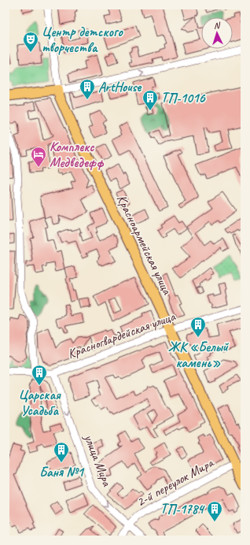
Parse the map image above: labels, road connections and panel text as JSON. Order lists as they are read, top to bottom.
{
  "streets": {
    "main road": ["Красноармейская улица"],
    "street": ["Красногвардейская улица", "улица Мира", "2-й переулок Мира"]
  },
  "crossings": [
    ["Красноармейская улица", "Красногвардейская улица"],
    ["Красноармейская улица", "2-й переулок Мира"],
    ["Красногвардейская улица", "улица Мира"],
    ["улица Мира", "2-й переулок Мира"]
  ],
  "one_way": ["улица Мира"],
  "places": {
    "theatre": ["Центр детского творчества"],
    "building": [
      "ArtHouse",
      "ТП-1016",
      "ЖК «Белый камень»",
      "Царская Усадьба",
      "Баня №1",
      "ТП-1784"
    ],
    "hotel": ["Комплекс Медведефф"]
  },
  "north": "top"
}
